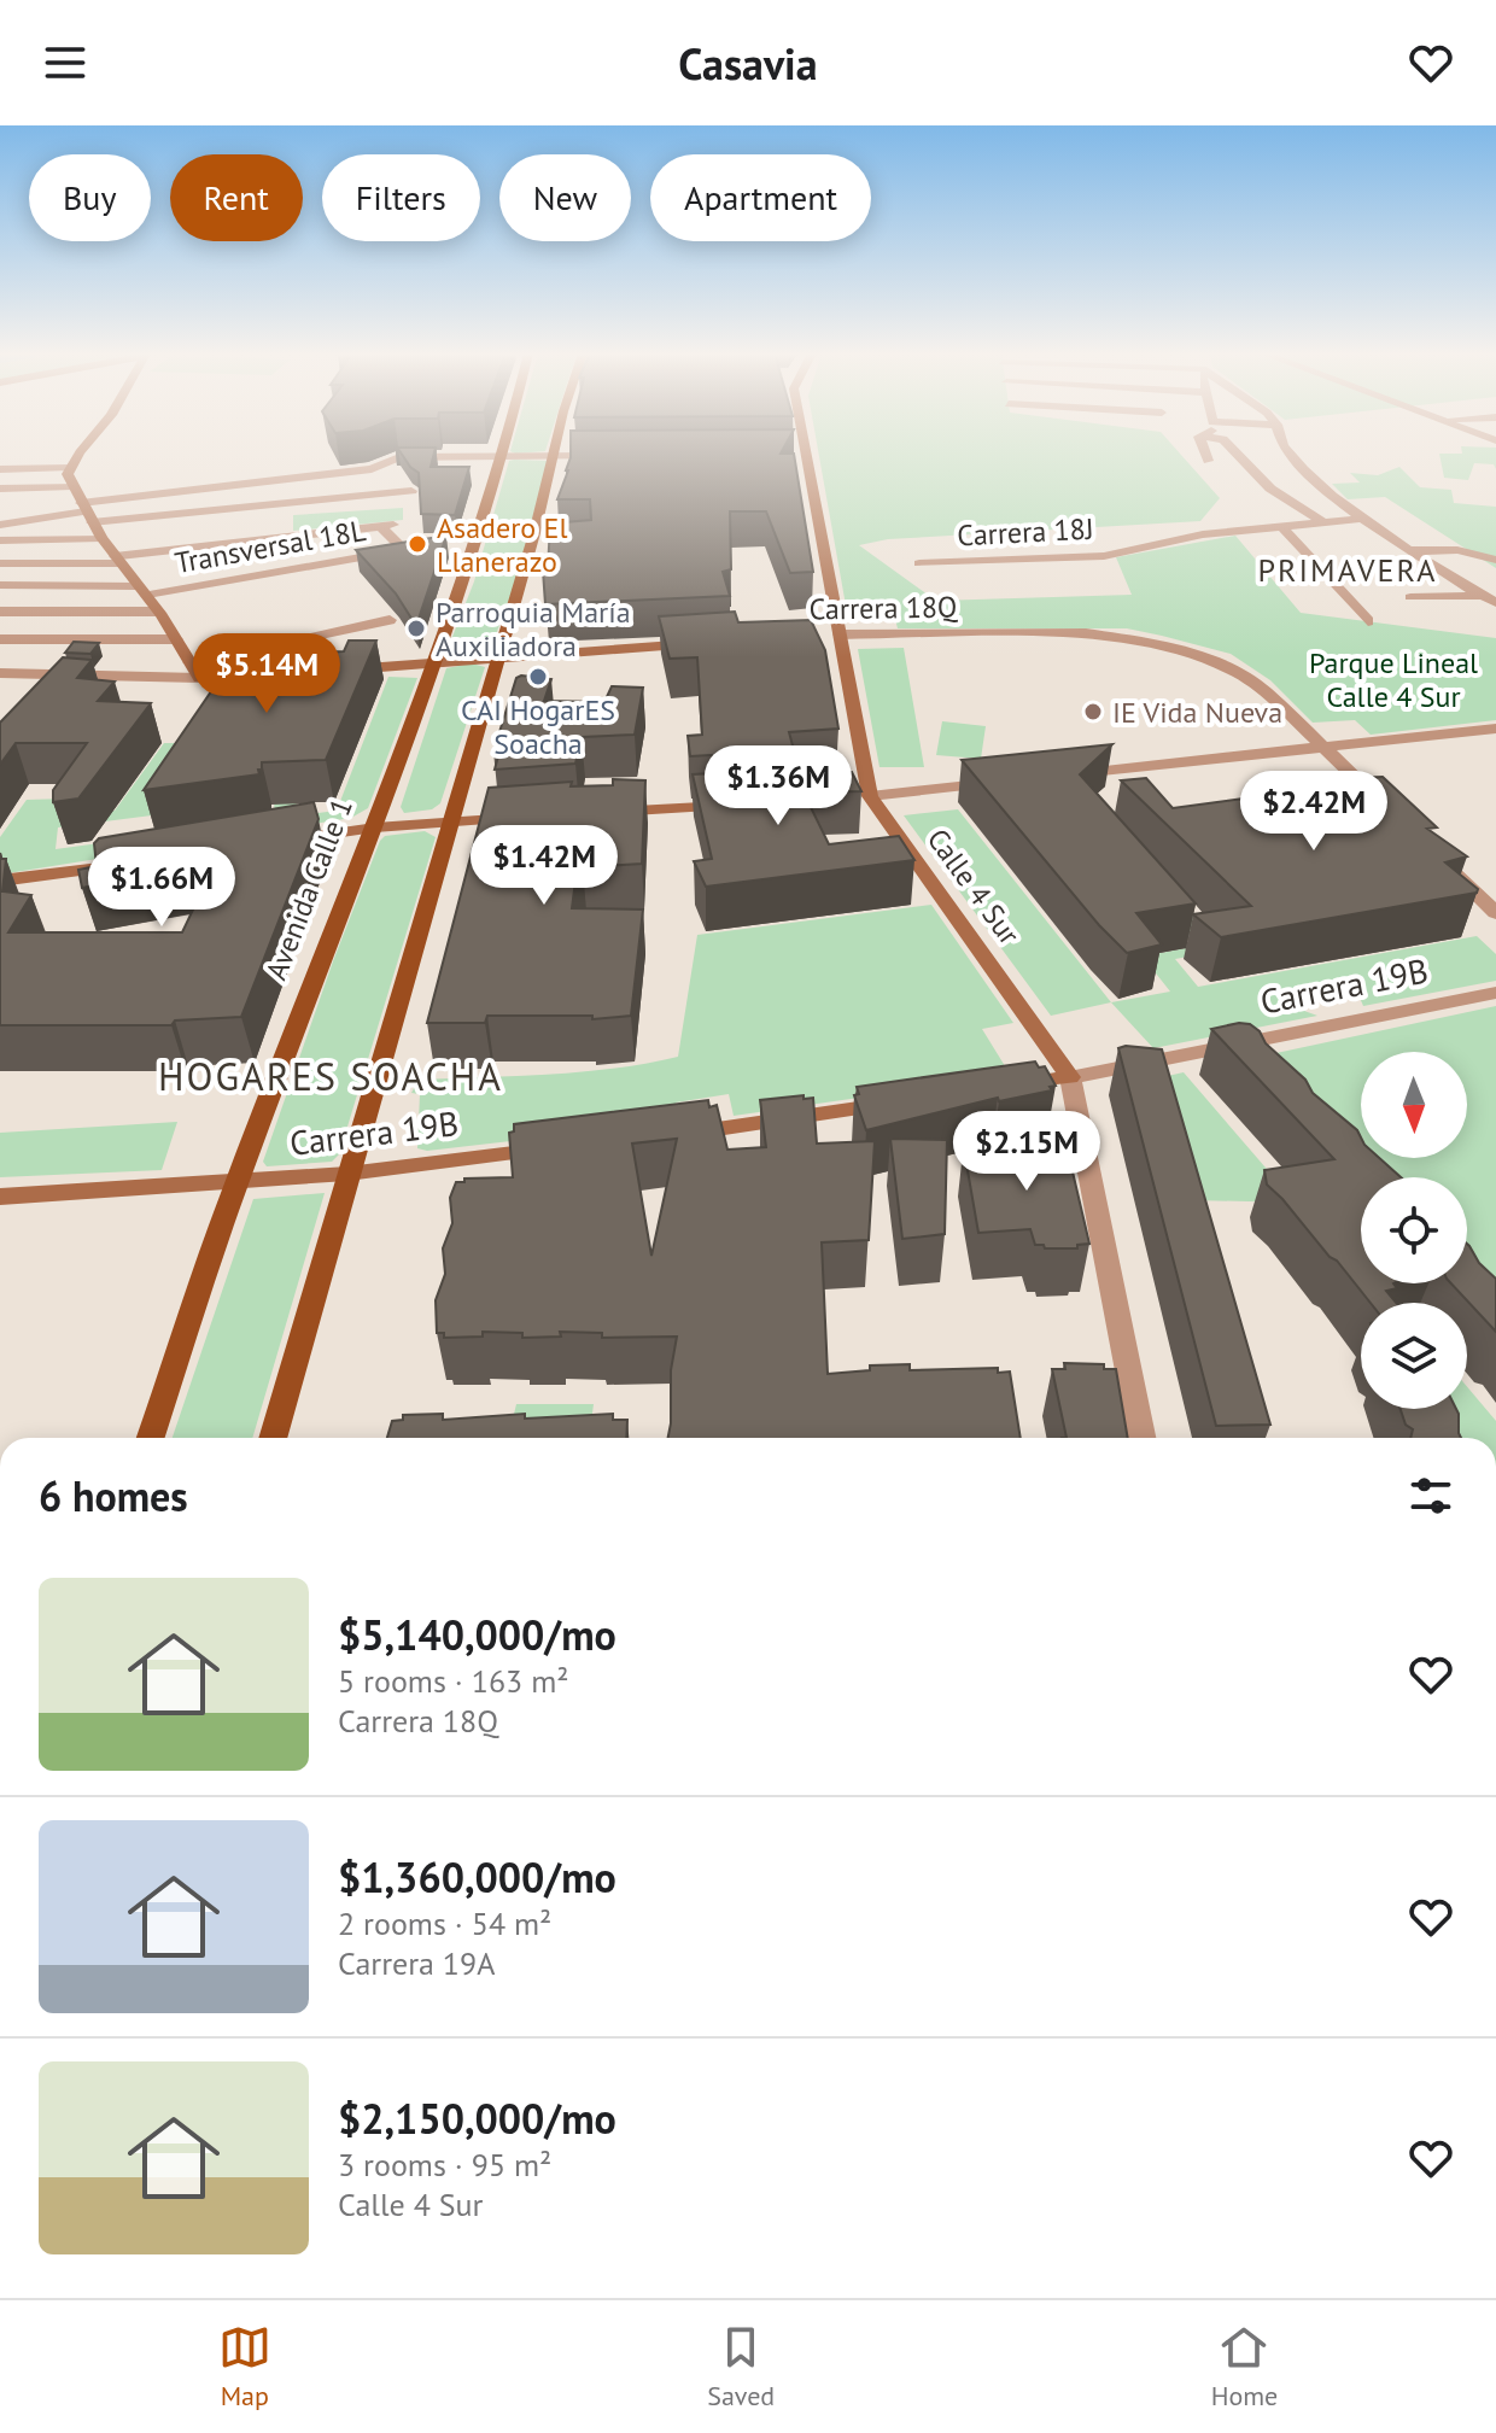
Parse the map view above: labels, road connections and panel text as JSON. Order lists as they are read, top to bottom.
{
  "streets": {
    "main road": ["Avenida Calle 1"],
    "street": [
      "Carrera 18J",
      "Transversal 18L",
      "Carrera 18Q",
      "Calle 4 Sur",
      "Carrera 19B"
    ]
  },
  "crossings": [
    ["Carrera 18Q", "Calle 4 Sur"],
    ["Calle 4 Sur", "Carrera 19B"],
    ["Avenida Calle 1", "Carrera 19B"]
  ],
  "districts": ["PRIMAVERA", "HOGARES SOACHA"],
  "parks": ["Parque Lineal Calle 4 Sur"],
  "places": [
    "Asadero El Llanerazo",
    "Parroquia María Auxiliadora",
    "CAI HogarES Soacha",
    "IE Vida Nueva"
  ],
  "north": "bottom",
  "page": {
    "header": "Casavia",
    "chip": [
      "Buy",
      "Rent",
      "Filters",
      "New",
      "Apartment"
    ],
    "price": [
      "$5.14M",
      "$1.36M",
      "$2.42M",
      "$1.42M",
      "$1.66M",
      "$2.15M"
    ],
    "heading": "6 homes",
    "list": [
      {
        "name": "$5,140,000/mo",
        "note": "5 rooms · 163 m² · Carrera 18Q"
      },
      {
        "name": "$1,360,000/mo",
        "note": "2 rooms · 54 m² · Carrera 19A"
      },
      {
        "name": "$2,150,000/mo",
        "note": "3 rooms · 95 m² · Calle 4 Sur"
      }
    ],
    "tabs": ["Map", "Saved", "Home"]
  }
}
